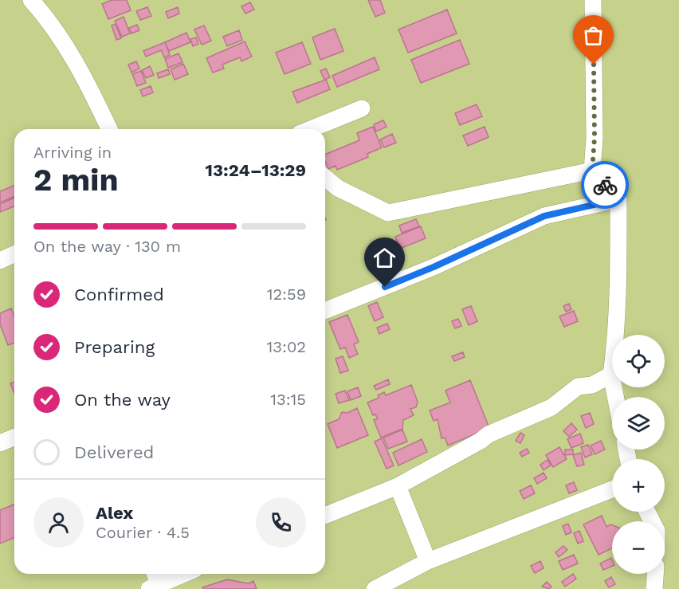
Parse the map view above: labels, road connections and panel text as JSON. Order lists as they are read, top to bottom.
{
  "page": {
    "heading": ["2 min", "Arriving in", "13:24–13:29"],
    "panel": ["Alex", "Courier · 4.5"],
    "bar": "On the way · 130 m",
    "list": [
      ["Confirmed", "12:59"],
      ["Preparing", "13:02"],
      ["On the way", "13:15"],
      "Delivered"
    ],
    "map_buttons": ["+", "−"]
  }
}
